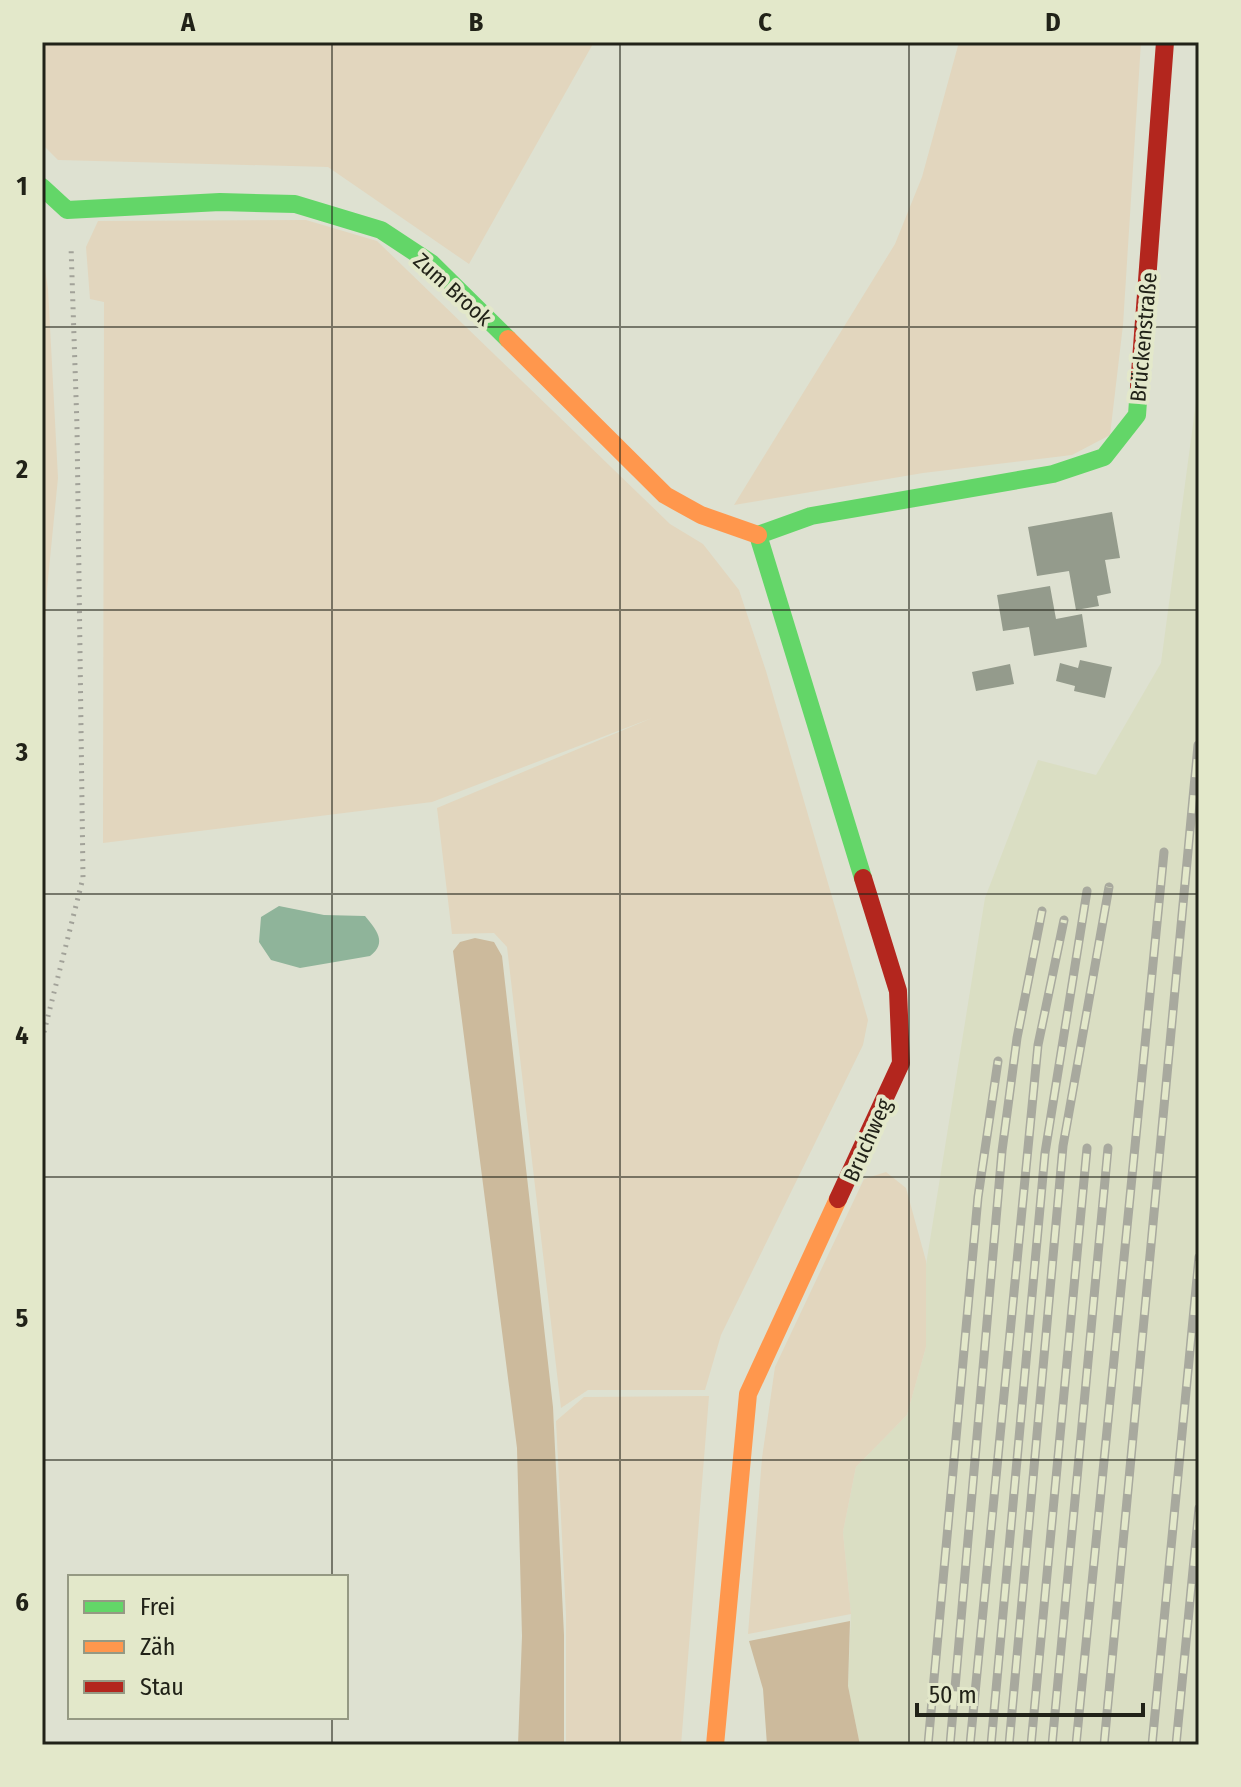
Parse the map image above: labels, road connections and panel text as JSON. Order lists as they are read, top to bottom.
{
  "streets": {
    "street": ["Zum Brook", "Brückenstraße", "Bruchweg"]
  },
  "crossings": [
    ["Zum Brook", "Brückenstraße"],
    ["Zum Brook", "Bruchweg"],
    ["Brückenstraße", "Bruchweg"]
  ],
  "legend": ["Frei", "Zäh", "Stau"],
  "scale_bar": "50 m",
  "grid": {
    "columns": [
      "A",
      "B",
      "C",
      "D"
    ],
    "rows": [
      "1",
      "2",
      "3",
      "4",
      "5",
      "6"
    ]
  }
}
